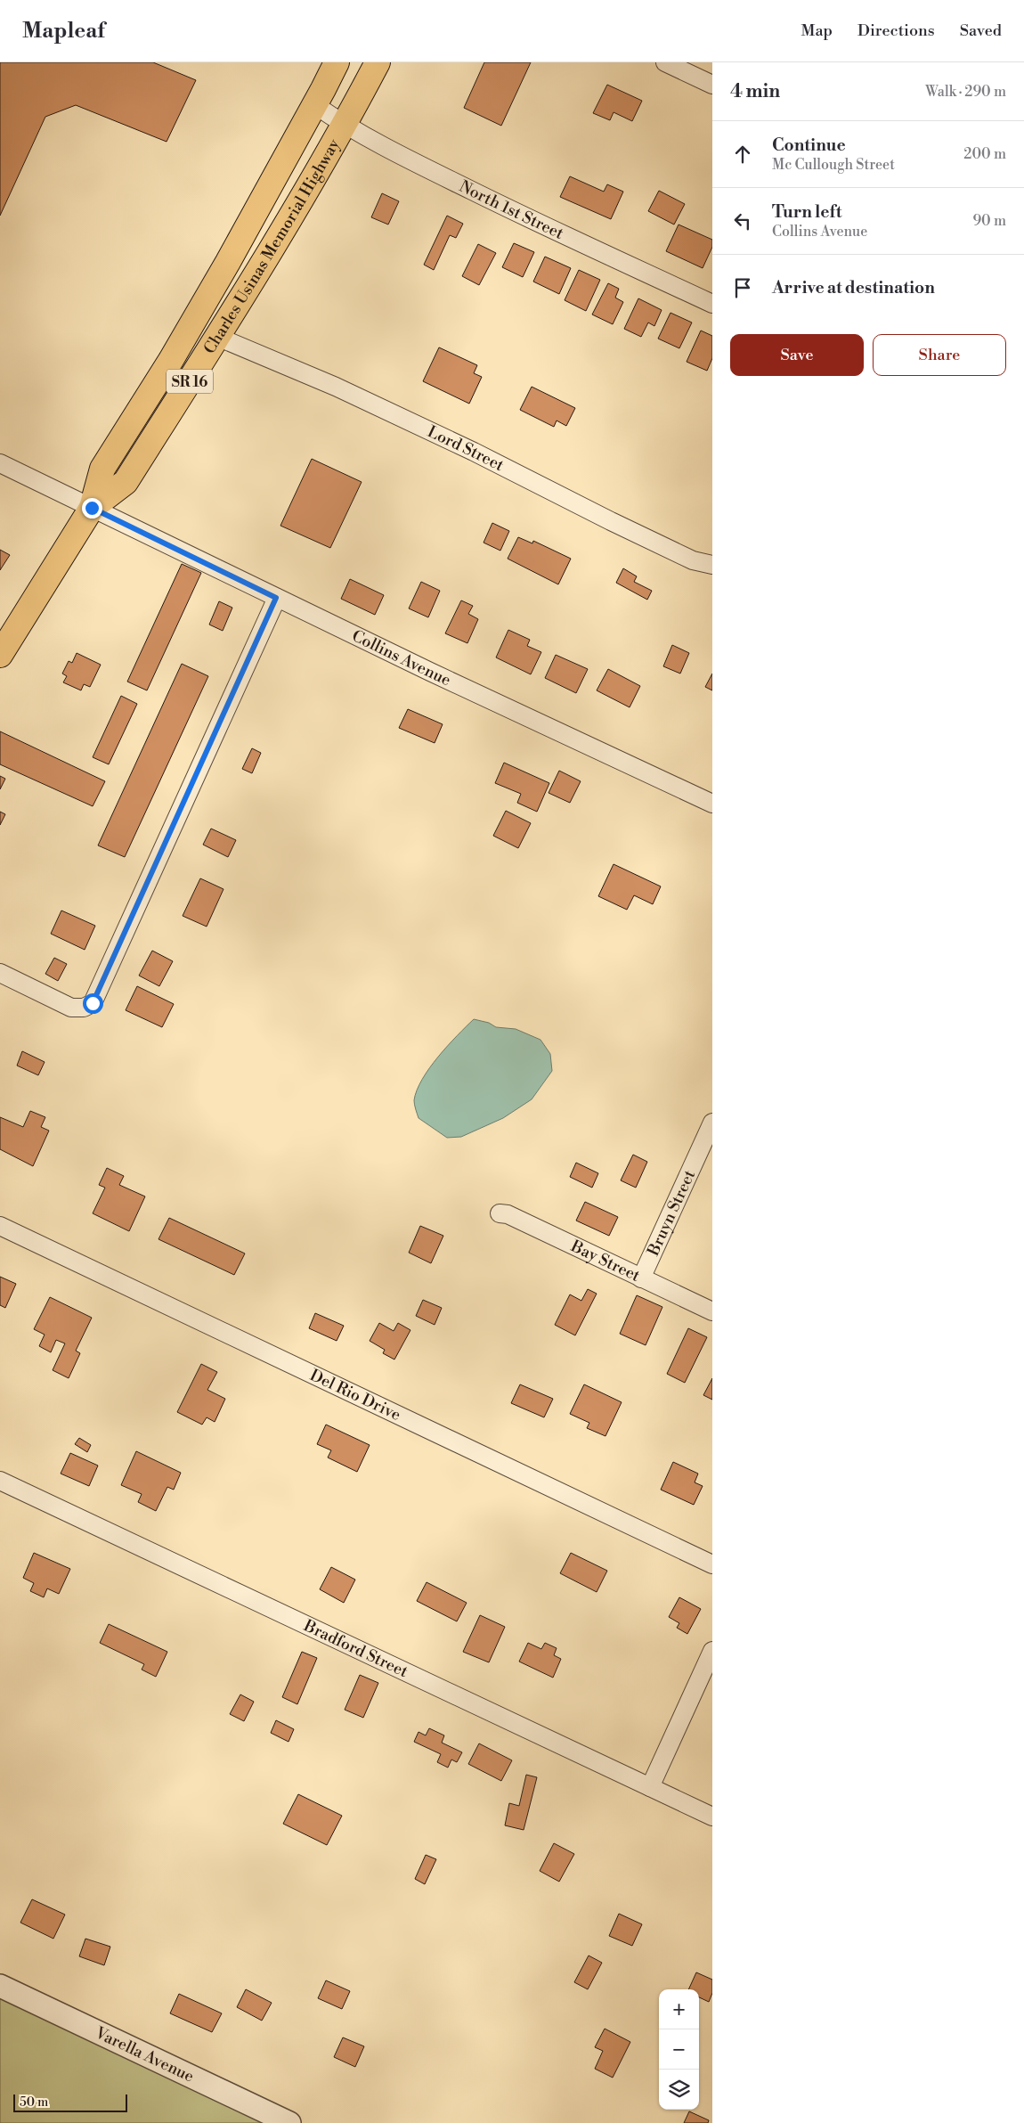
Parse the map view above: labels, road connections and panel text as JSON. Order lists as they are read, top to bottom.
{
  "streets": {
    "highway": ["Charles Usinas Memorial Highway", "SR 16"],
    "street": [
      "North 1st Street",
      "Lord Street",
      "Collins Avenue",
      "Bruyn Street",
      "Bay Street",
      "Del Rio Drive",
      "Bradford Street",
      "Varella Avenue"
    ]
  },
  "crossings": [
    ["North 1st Street", "Charles Usinas Memorial Highway"],
    ["Charles Usinas Memorial Highway", "Lord Street"],
    ["Charles Usinas Memorial Highway", "Collins Avenue"],
    ["Bruyn Street", "Bay Street"]
  ],
  "scale_bar": "50 m",
  "page": {
    "header": "Mapleaf",
    "nav": ["Map", "Directions", "Saved"],
    "heading": ["4 min", "Walk · 290 m"],
    "list": [
      ["Continue", "Mc Cullough Street", "200 m"],
      ["Turn left", "Collins Avenue", "90 m"],
      "Arrive at destination"
    ],
    "buttons": ["Save", "Share"],
    "map_buttons": ["+", "−"],
    "scale": "50 m"
  }
}
